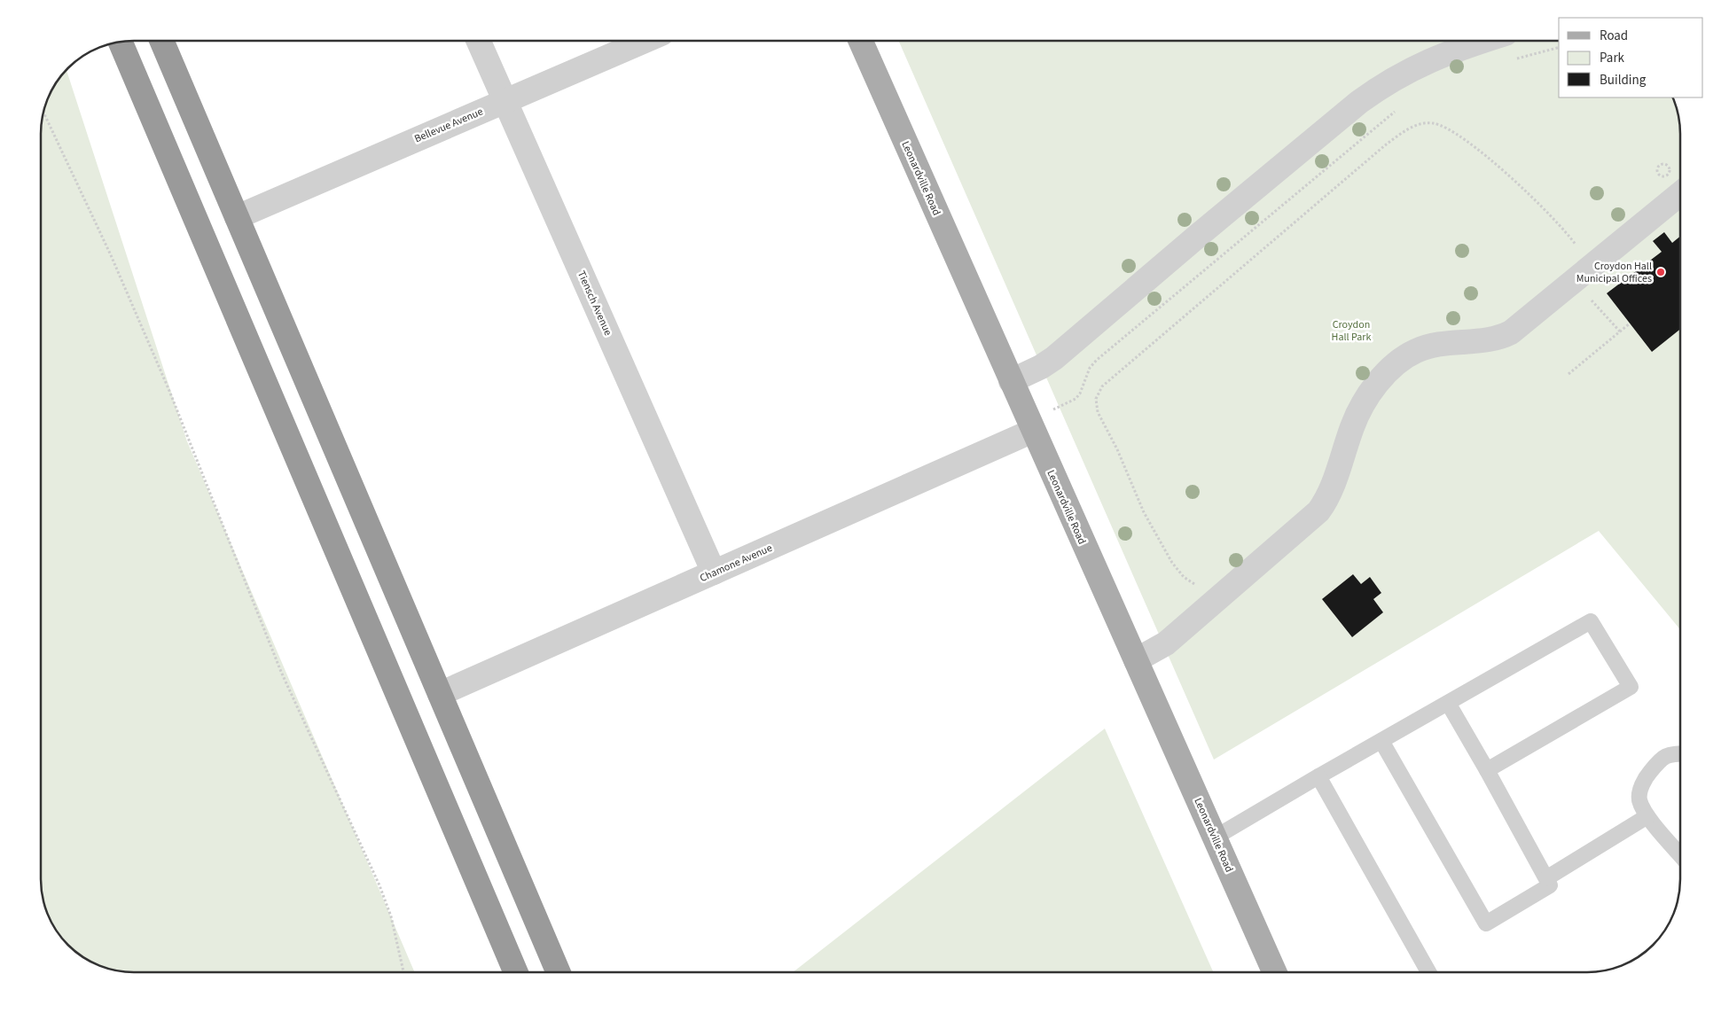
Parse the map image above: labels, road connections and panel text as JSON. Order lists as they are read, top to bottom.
{
  "streets": {
    "main road": ["Leonardville Road"],
    "street": ["Bellevue Avenue", "Tiensch Avenue", "Chamone Avenue"]
  },
  "crossings": [
    ["Bellevue Avenue", "Tiensch Avenue"],
    ["Leonardville Road", "Chamone Avenue"],
    ["Tiensch Avenue", "Chamone Avenue"]
  ],
  "parks": ["Croydon Hall Park"],
  "places": ["Croydon Hall Municipal Offices"],
  "legend": ["Road", "Park", "Building"]
}
